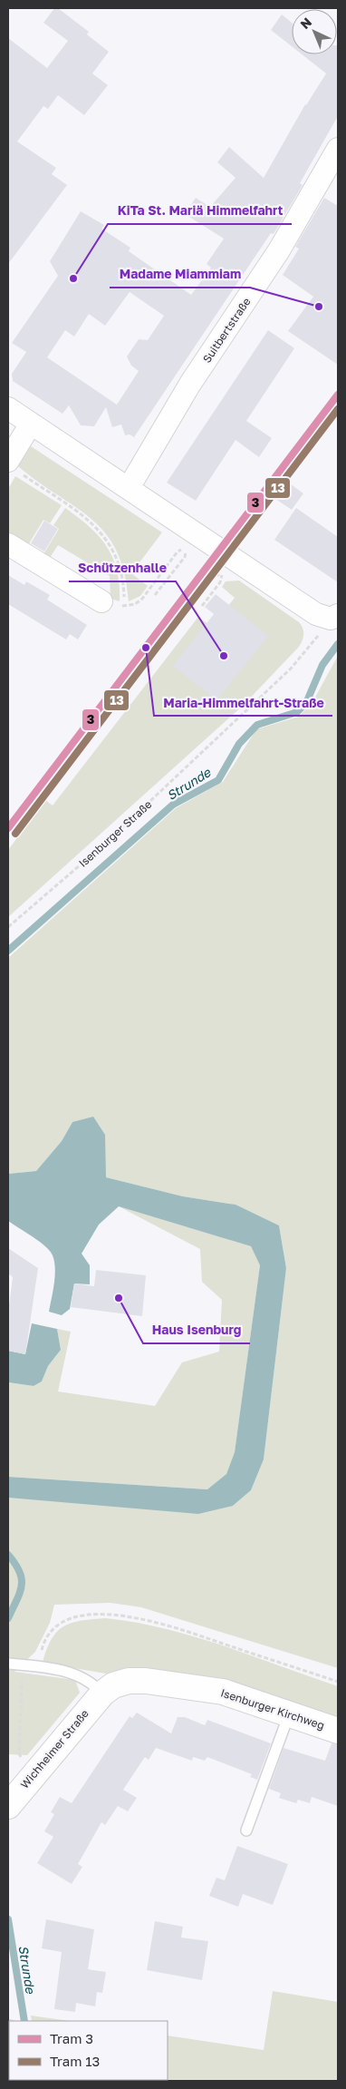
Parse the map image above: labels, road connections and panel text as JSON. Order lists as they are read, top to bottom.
{
  "streets": {
    "street": ["Suitbertstraße", "Isenburger Kirchweg", "Wichheimer Straße"],
    "path": ["Isenburger Straße"]
  },
  "crossings": [
    ["Isenburger Kirchweg", "Wichheimer Straße"]
  ],
  "water": ["Strunde"],
  "places": [
    "KiTa St. Mariä Himmelfahrt",
    "Madame Miammiam",
    "Maria-Himmelfahrt-Straße",
    "Schützenhalle",
    "Haus Isenburg"
  ],
  "lines": ["tram line 3", "tram line 13"],
  "legend": ["Tram 3", "Tram 13"],
  "north": "top left"
}
